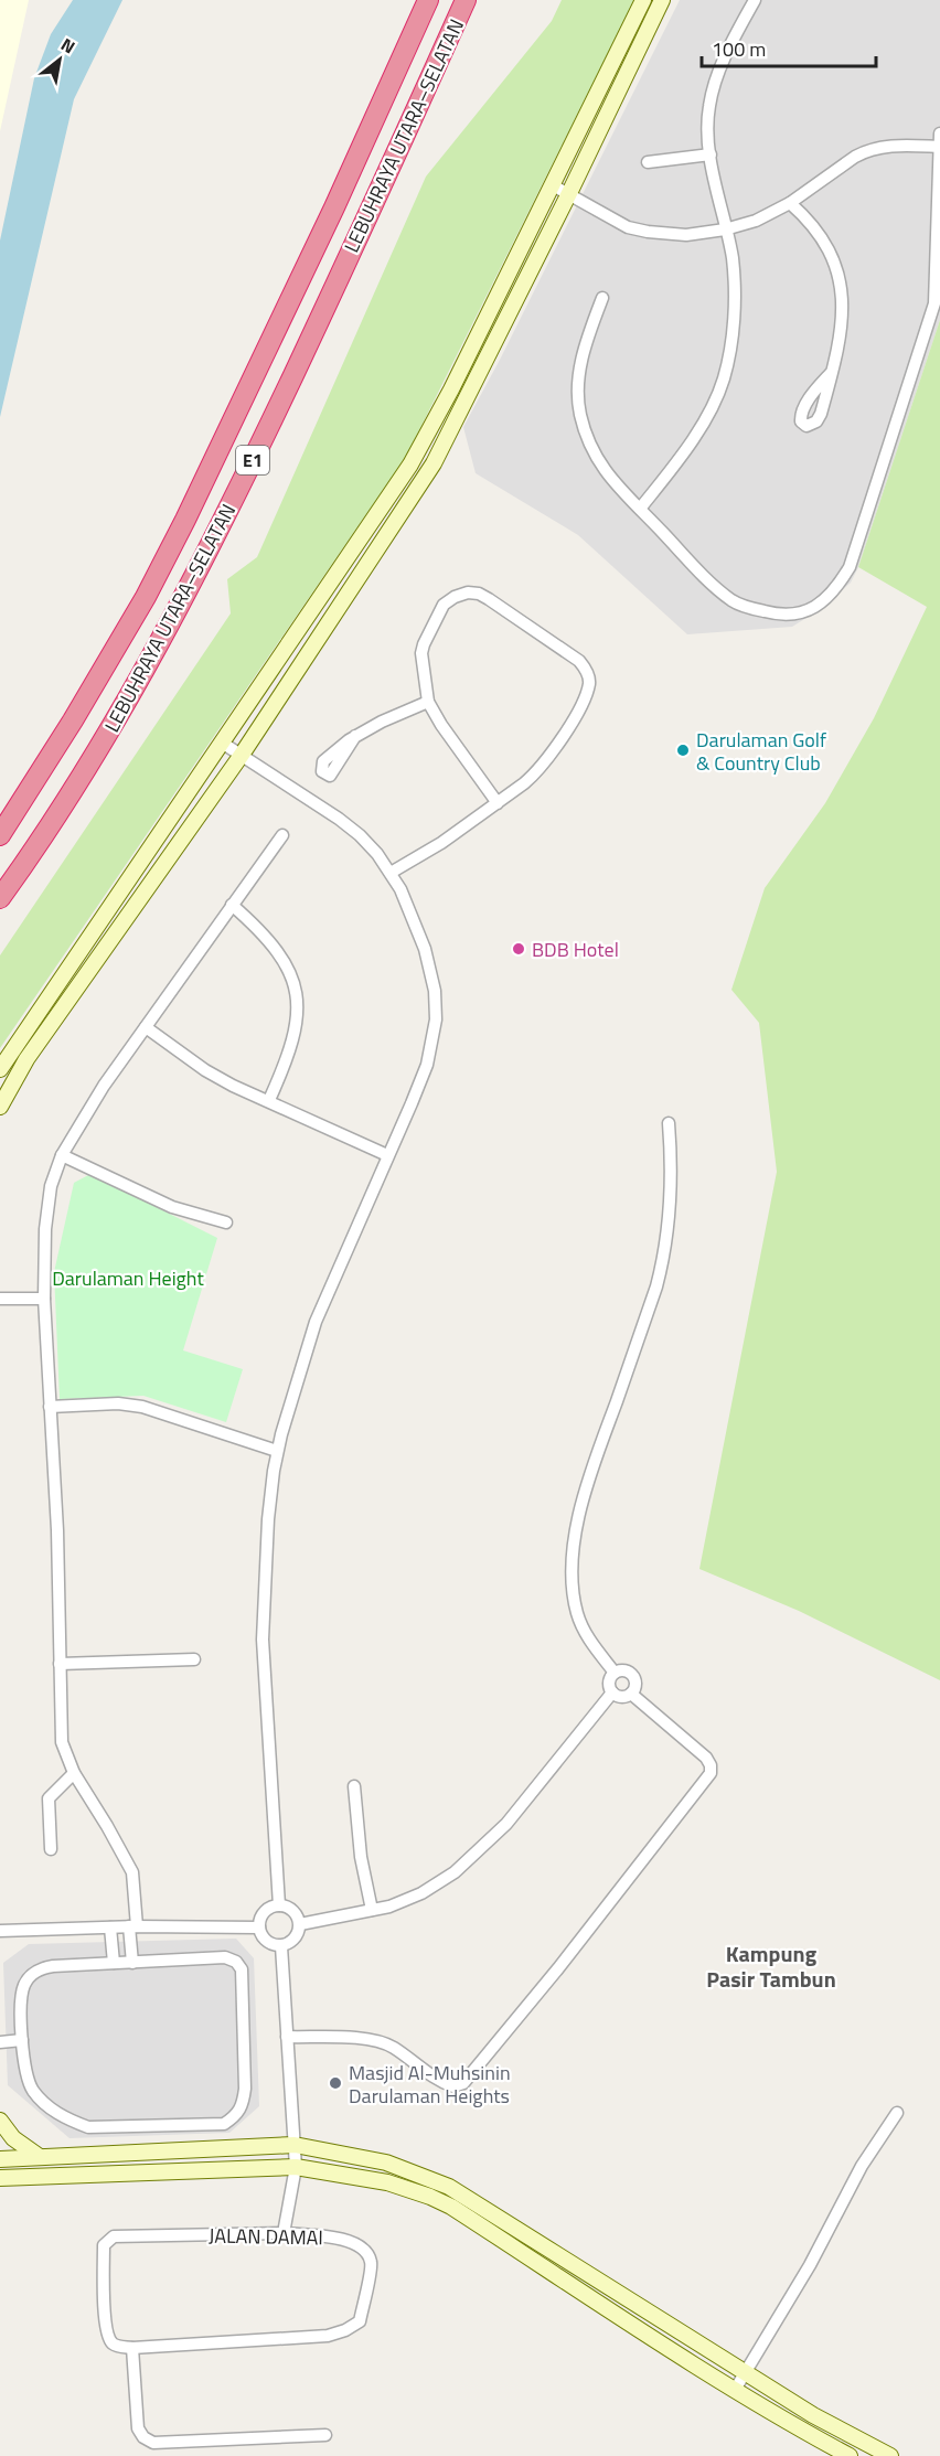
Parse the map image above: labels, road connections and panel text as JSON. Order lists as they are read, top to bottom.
{
  "streets": {
    "highway": ["LEBUHRAYA UTARA–SELATAN", "E1"],
    "street": ["JALAN DAMAI"]
  },
  "districts": ["Kampung Pasir Tambun"],
  "parks": ["Darulaman Height"],
  "places": ["Darulaman Golf & Country Club", "BDB Hotel", "Masjid Al-Muhsinin Darulaman Heights"],
  "scale_bar": "100 m",
  "north": "top right"
}
